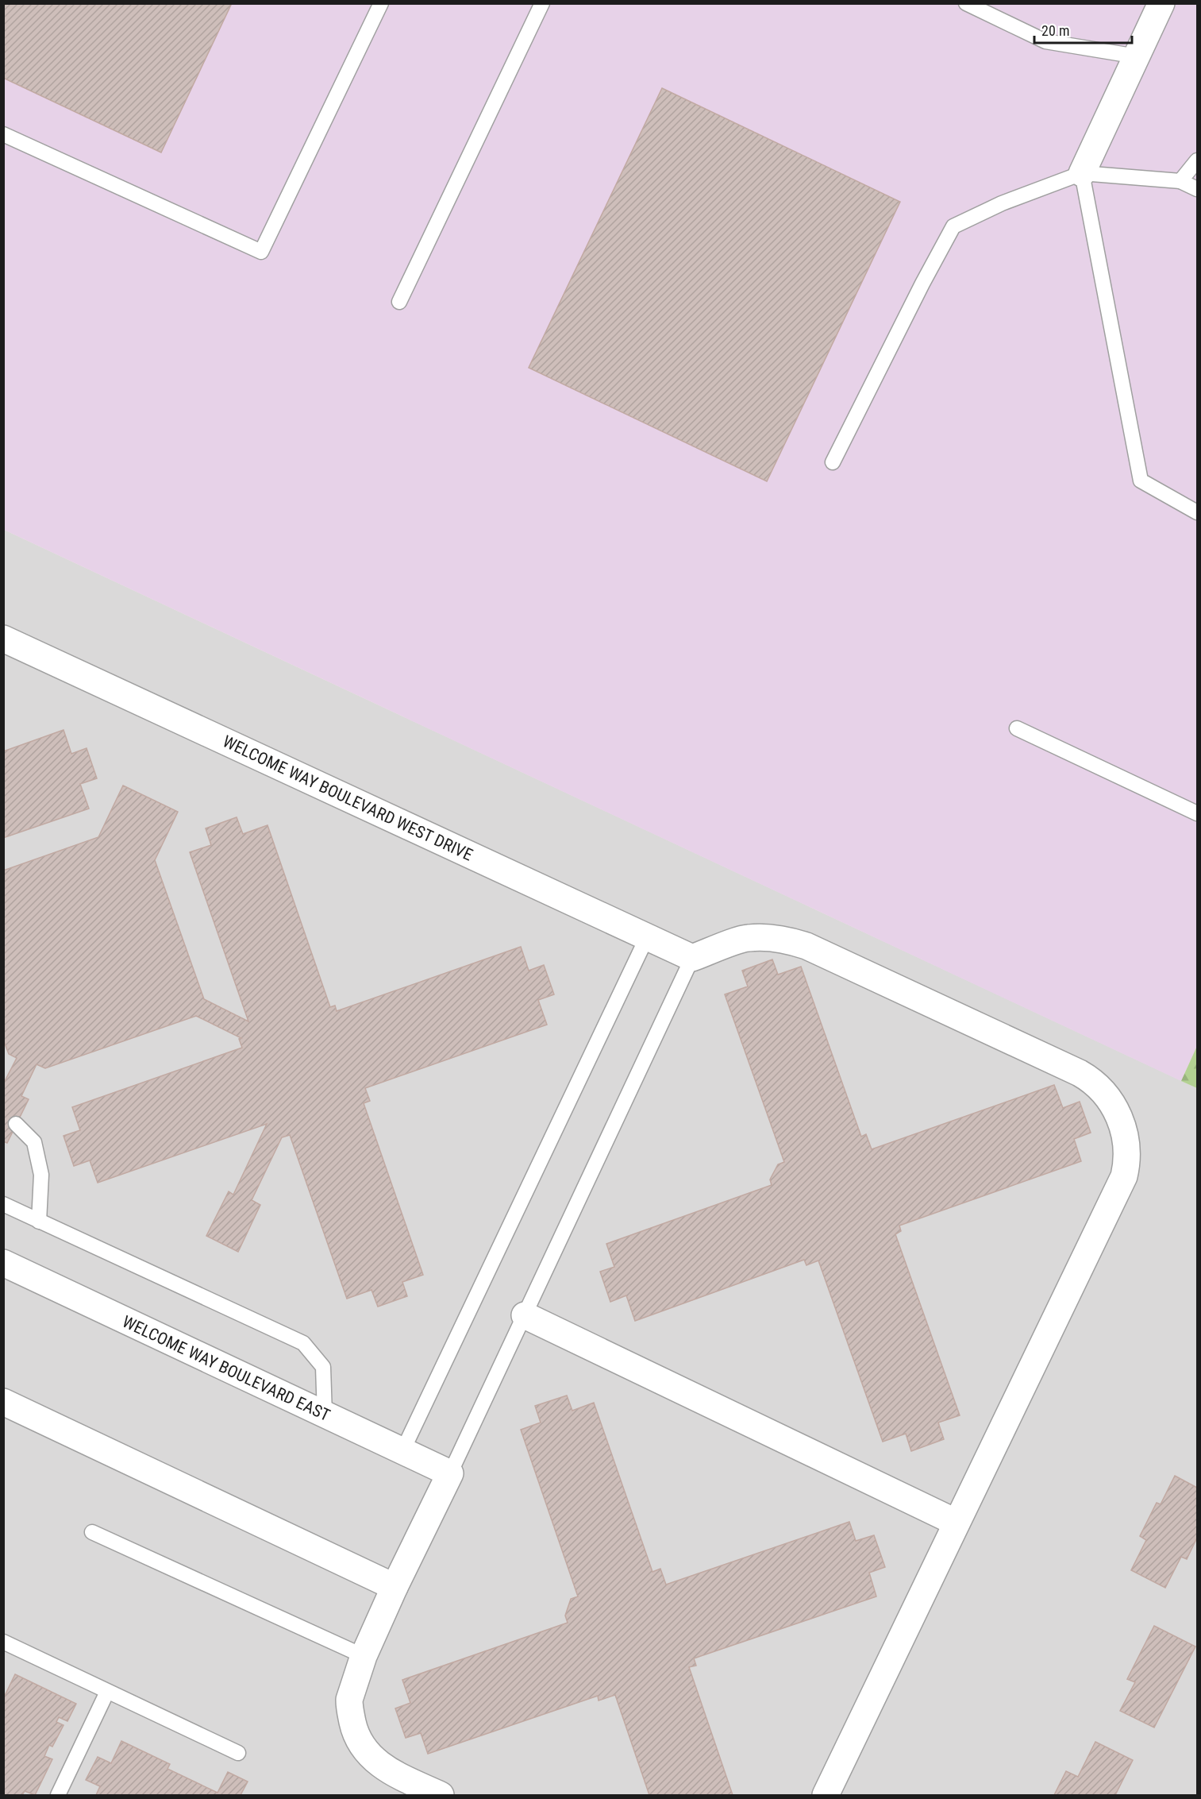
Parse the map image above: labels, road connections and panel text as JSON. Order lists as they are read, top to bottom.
{
  "streets": {
    "street": ["WELCOME WAY BOULEVARD WEST DRIVE", "WELCOME WAY BOULEVARD EAST"]
  },
  "scale_bar": "20 m"
}
